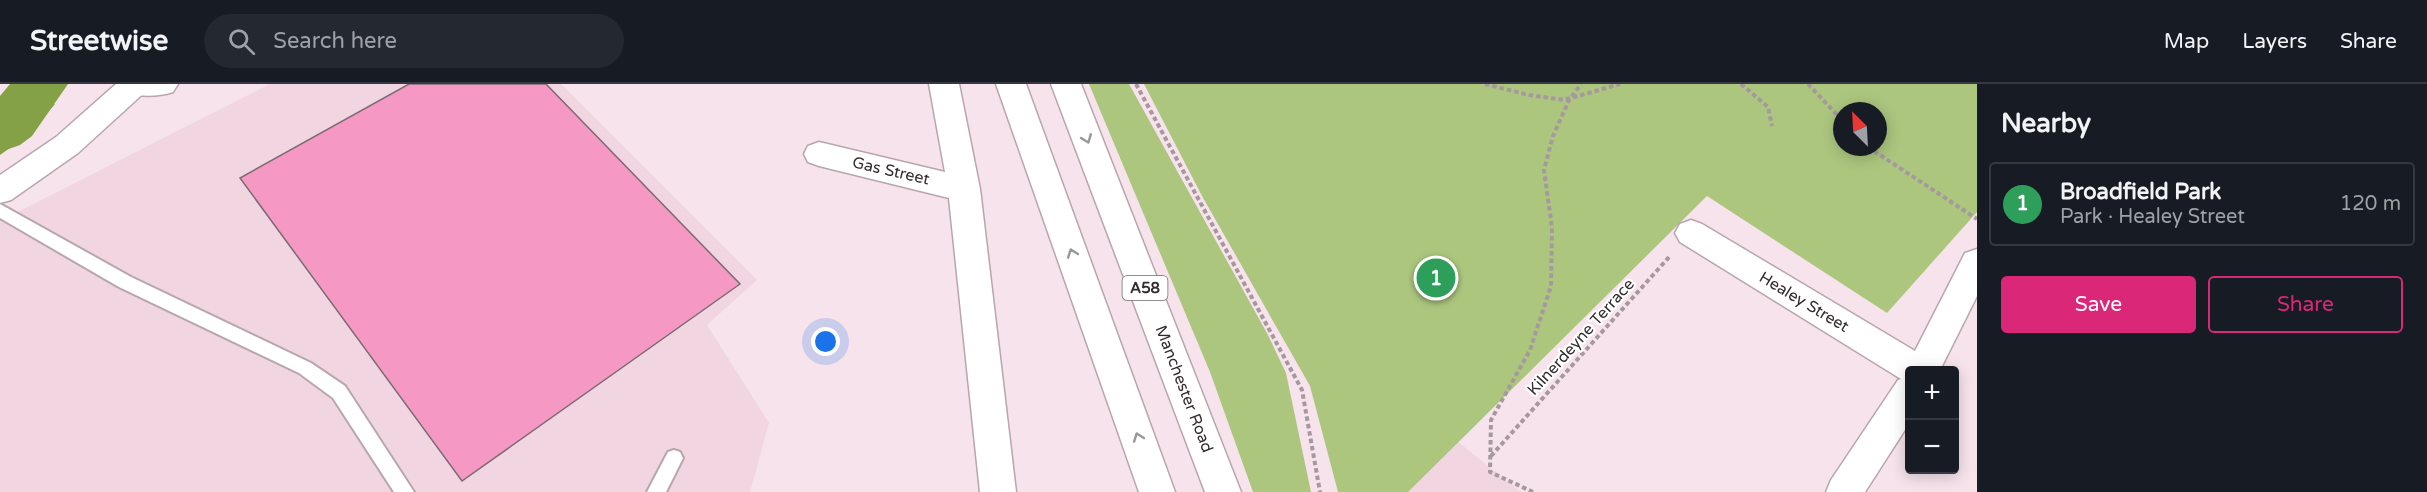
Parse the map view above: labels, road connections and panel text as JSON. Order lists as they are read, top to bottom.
{
  "streets": {
    "main road": [
      "Gas Street",
      "A58",
      "Healey Street",
      "Manchester Road"
    ],
    "path": ["Kilnerdeyne Terrace"]
  },
  "crossings": [
    ["Healey Street", "Kilnerdeyne Terrace"]
  ],
  "north": "top left",
  "page": {
    "header": "Streetwise",
    "search": "Search here",
    "nav": ["Map", "Layers", "Share"],
    "heading": "Nearby",
    "list": [
      {
        "mark": "1",
        "name": "Broadfield Park",
        "note": "Park · Healey Street",
        "value": "120 m"
      }
    ],
    "pins": "1",
    "buttons": ["Save", "Share"],
    "map_buttons": ["+", "−"]
  }
}
